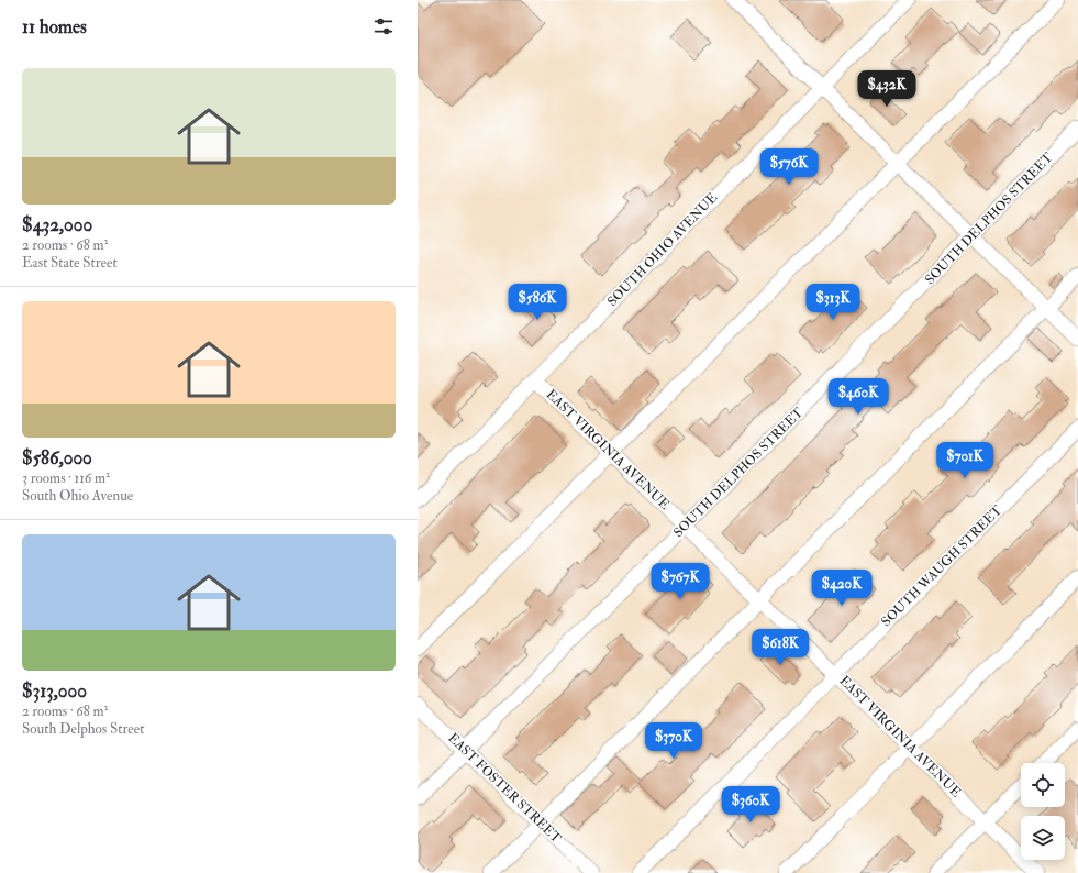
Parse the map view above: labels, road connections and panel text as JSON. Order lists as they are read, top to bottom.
{
  "streets": {
    "street": [
      "SOUTH DELPHOS STREET",
      "SOUTH OHIO AVENUE",
      "EAST VIRGINIA AVENUE",
      "SOUTH WAUGH STREET",
      "EAST FOSTER STREET"
    ]
  },
  "crossings": [
    ["SOUTH DELPHOS STREET", "EAST VIRGINIA AVENUE"],
    ["SOUTH DELPHOS STREET", "EAST FOSTER STREET"],
    ["SOUTH OHIO AVENUE", "EAST VIRGINIA AVENUE"],
    ["EAST VIRGINIA AVENUE", "SOUTH WAUGH STREET"]
  ],
  "page": {
    "heading": "11 homes",
    "list": [
      {
        "name": "$432,000",
        "note": "2 rooms · 68 m² · East State Street"
      },
      {
        "name": "$586,000",
        "note": "3 rooms · 116 m² · South Ohio Avenue"
      },
      {
        "name": "$313,000",
        "note": "2 rooms · 68 m² · South Delphos Street"
      }
    ],
    "price": [
      "$432K",
      "$576K",
      "$586K",
      "$313K",
      "$460K",
      "$701K",
      "$767K",
      "$420K",
      "$618K",
      "$370K",
      "$360K"
    ]
  }
}
